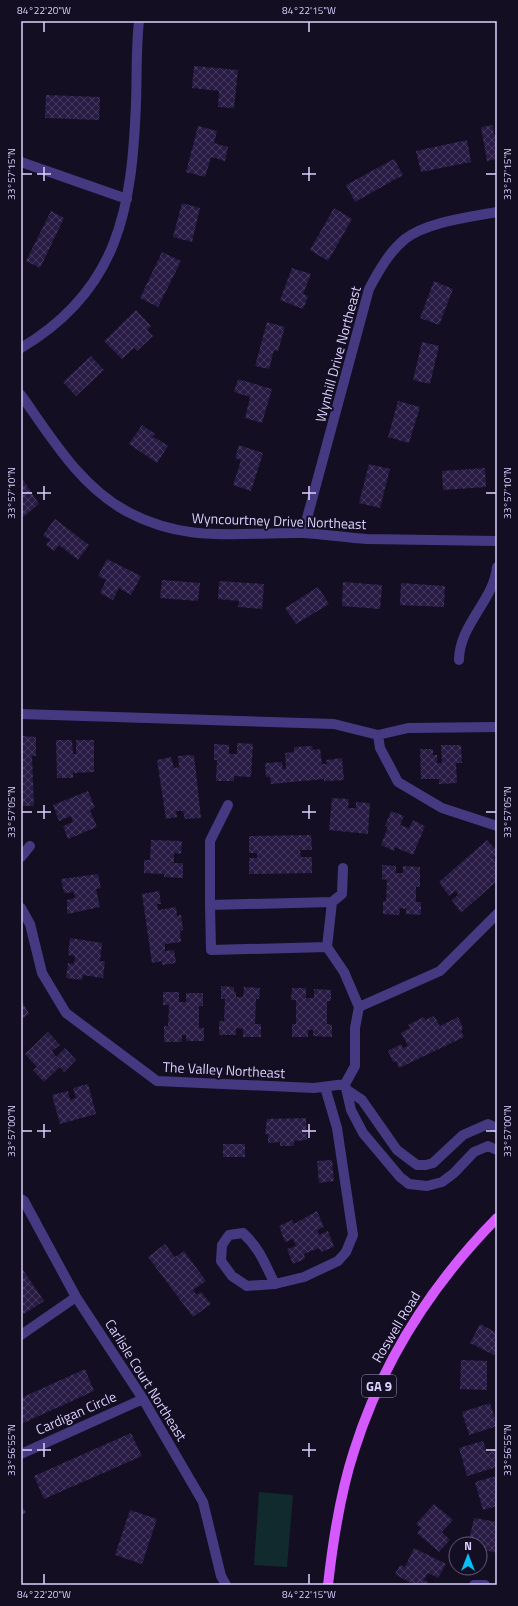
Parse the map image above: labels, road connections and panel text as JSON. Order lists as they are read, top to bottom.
{
  "streets": {
    "main road": ["Roswell Road", "GA 9"],
    "street": [
      "Wynhill Drive Northeast",
      "Wyncourtney Drive Northeast",
      "The Valley Northeast",
      "Carlisle Court Northeast",
      "Cardigan Circle"
    ]
  },
  "crossings": [
    ["Wynhill Drive Northeast", "Wyncourtney Drive Northeast"],
    ["Carlisle Court Northeast", "Cardigan Circle"]
  ],
  "north": "top",
  "coordinates": [
    "84°22'20\"W",
    "84°22'15\"W",
    "33°57'15\"N",
    "33°57'10\"N",
    "33°57'05\"N",
    "33°57'00\"N",
    "33°56'55\"N"
  ]
}
